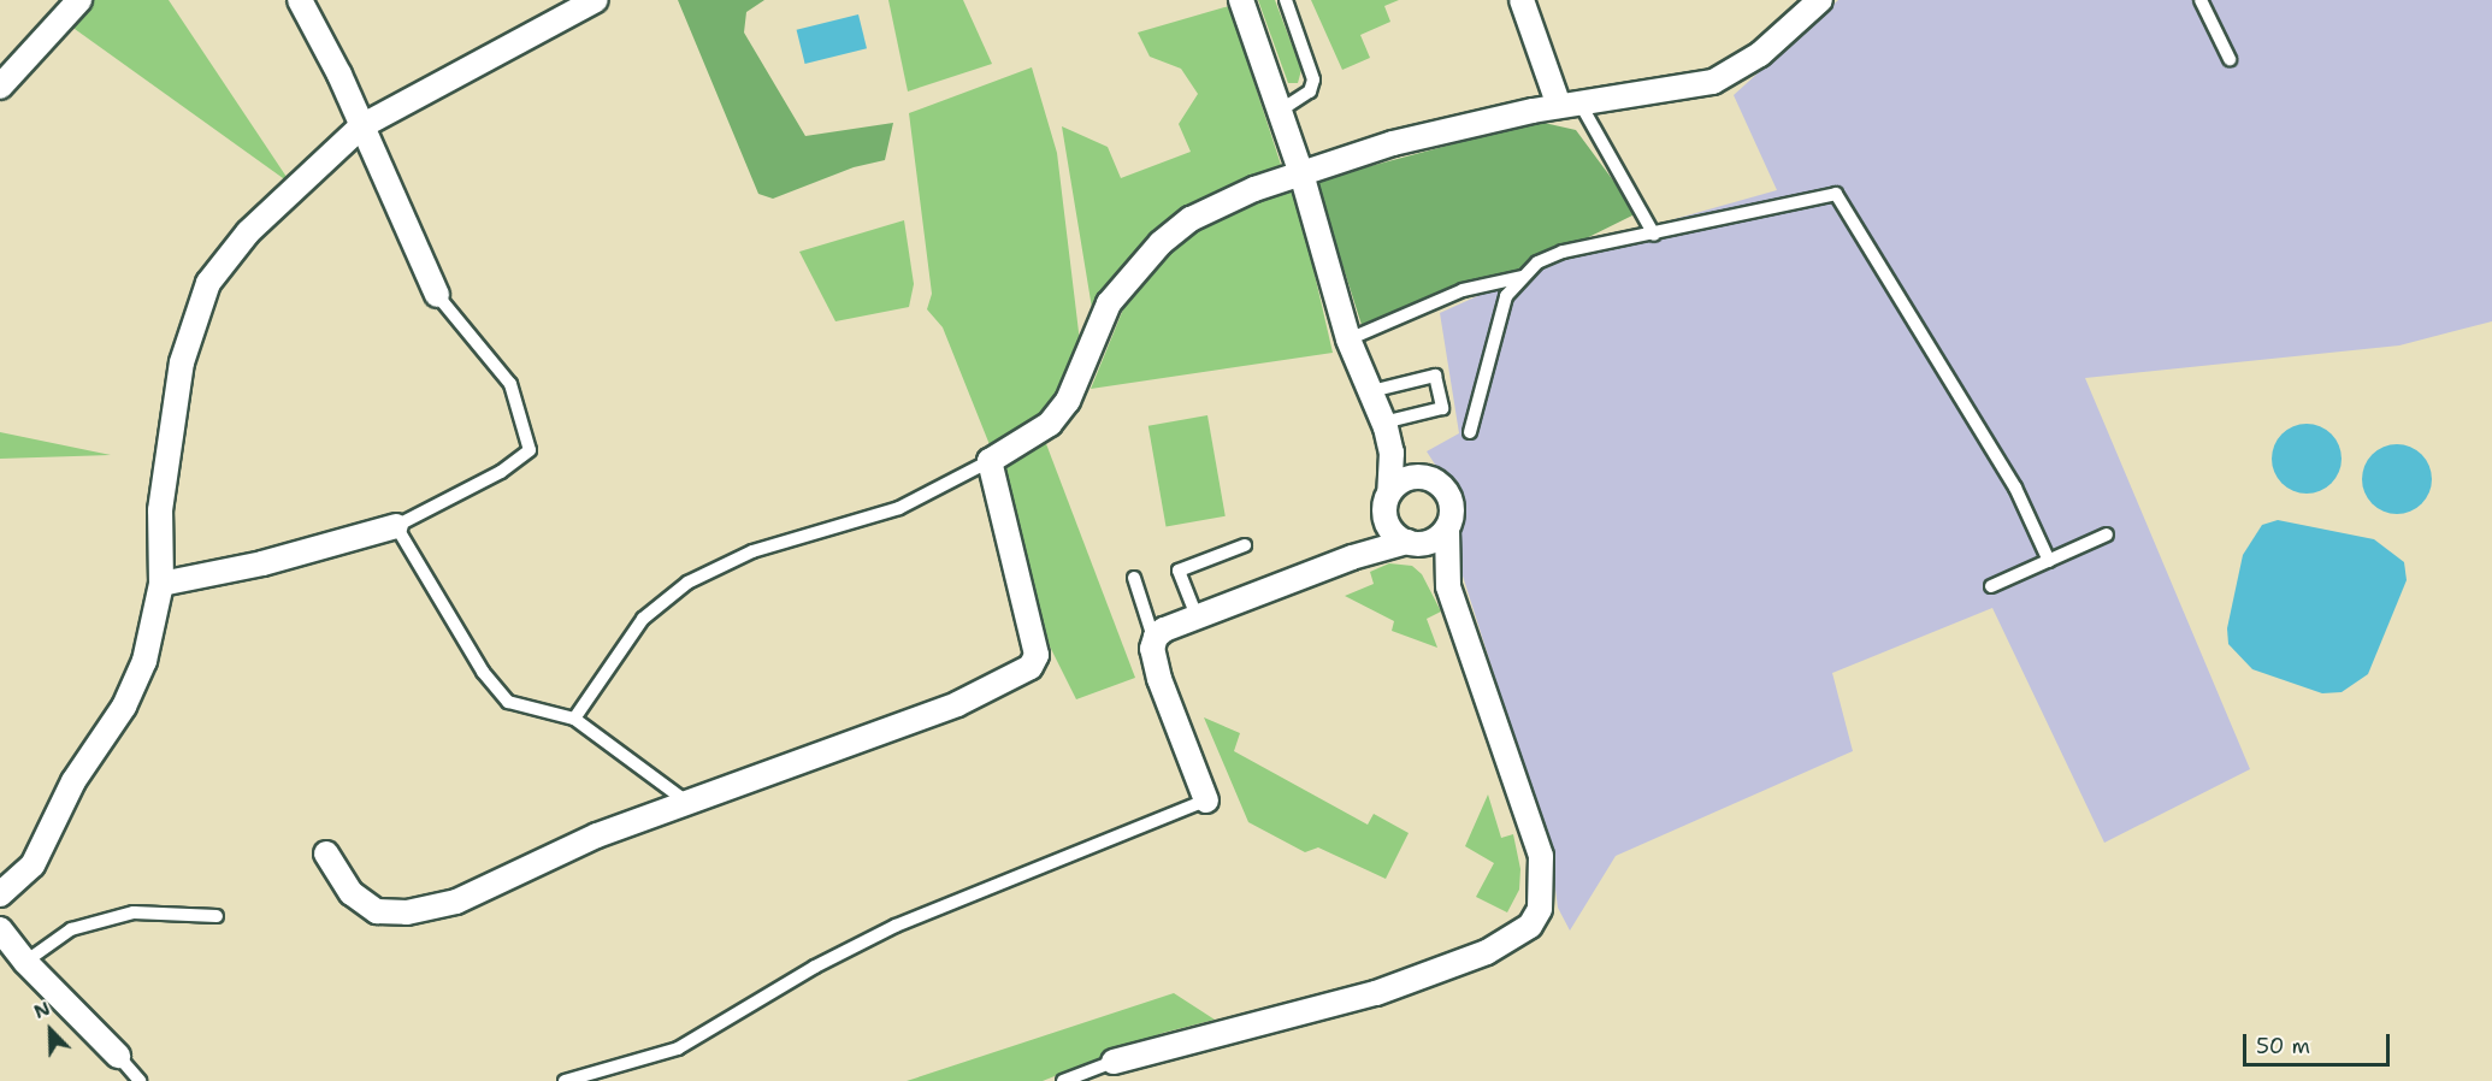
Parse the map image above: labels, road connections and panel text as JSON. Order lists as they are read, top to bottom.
{
  "scale_bar": "50 m",
  "north": "top left"
}
